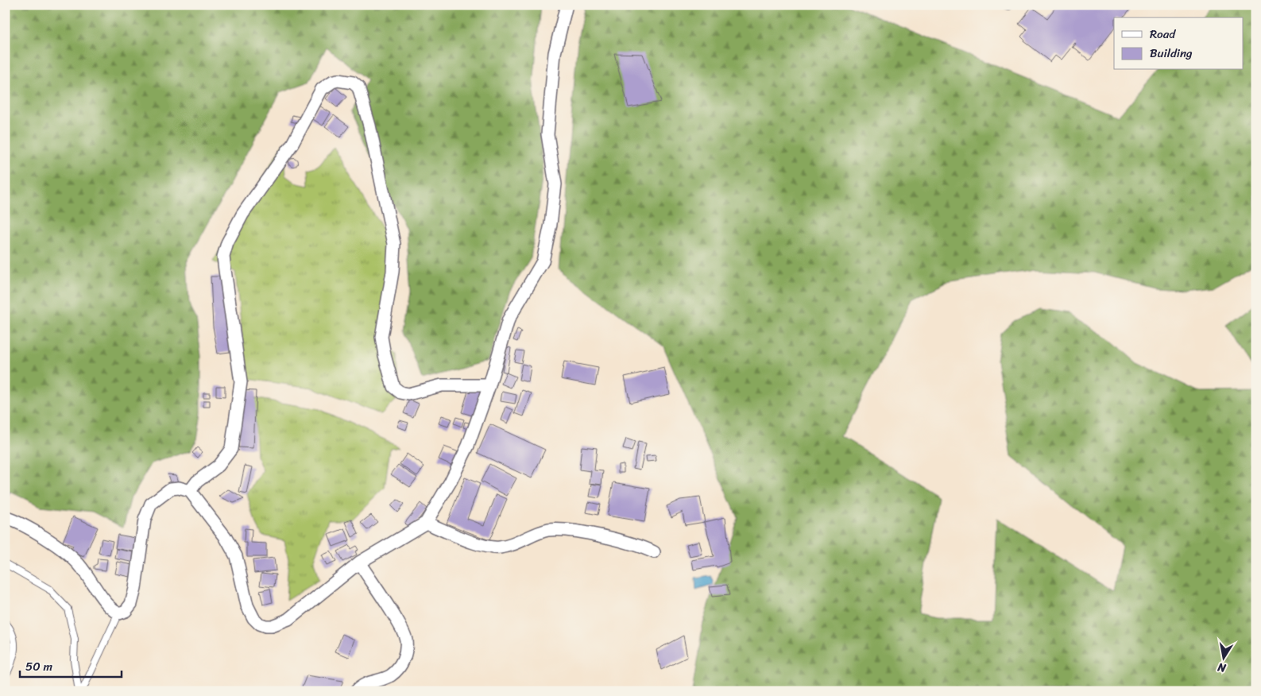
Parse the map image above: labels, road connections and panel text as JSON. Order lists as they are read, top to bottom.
{
  "legend": ["Road", "Building"],
  "scale_bar": "50 m",
  "north": "bottom"
}
